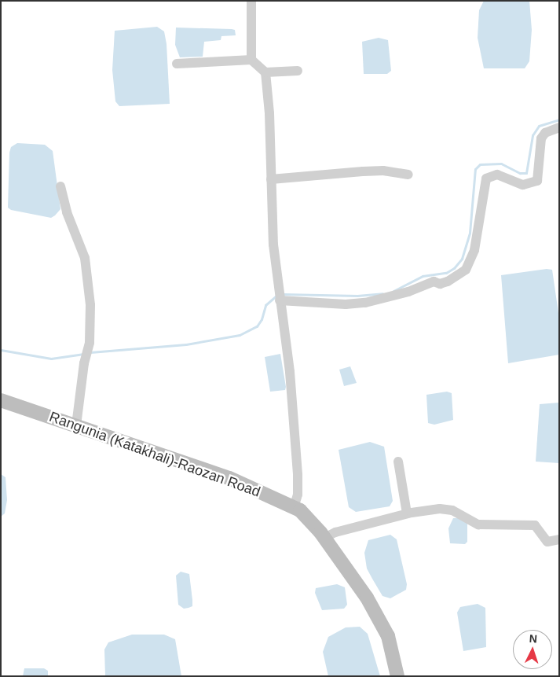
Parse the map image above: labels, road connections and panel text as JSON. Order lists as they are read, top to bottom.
{
  "streets": {
    "main road": ["Rangunia (Katakhali)-Raozan Road"]
  },
  "north": "top"
}
